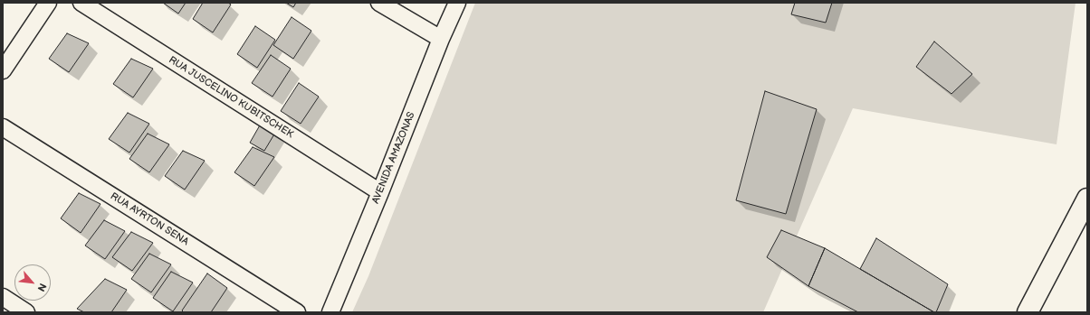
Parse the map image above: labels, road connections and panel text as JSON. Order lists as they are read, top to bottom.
{
  "streets": {
    "street": ["RUA JUSCELINO KUBITSCHEK", "AVENIDA AMAZONAS", "RUA AYRTON SENA"]
  },
  "crossings": [
    ["RUA JUSCELINO KUBITSCHEK", "AVENIDA AMAZONAS"]
  ],
  "north": "bottom right"
}
